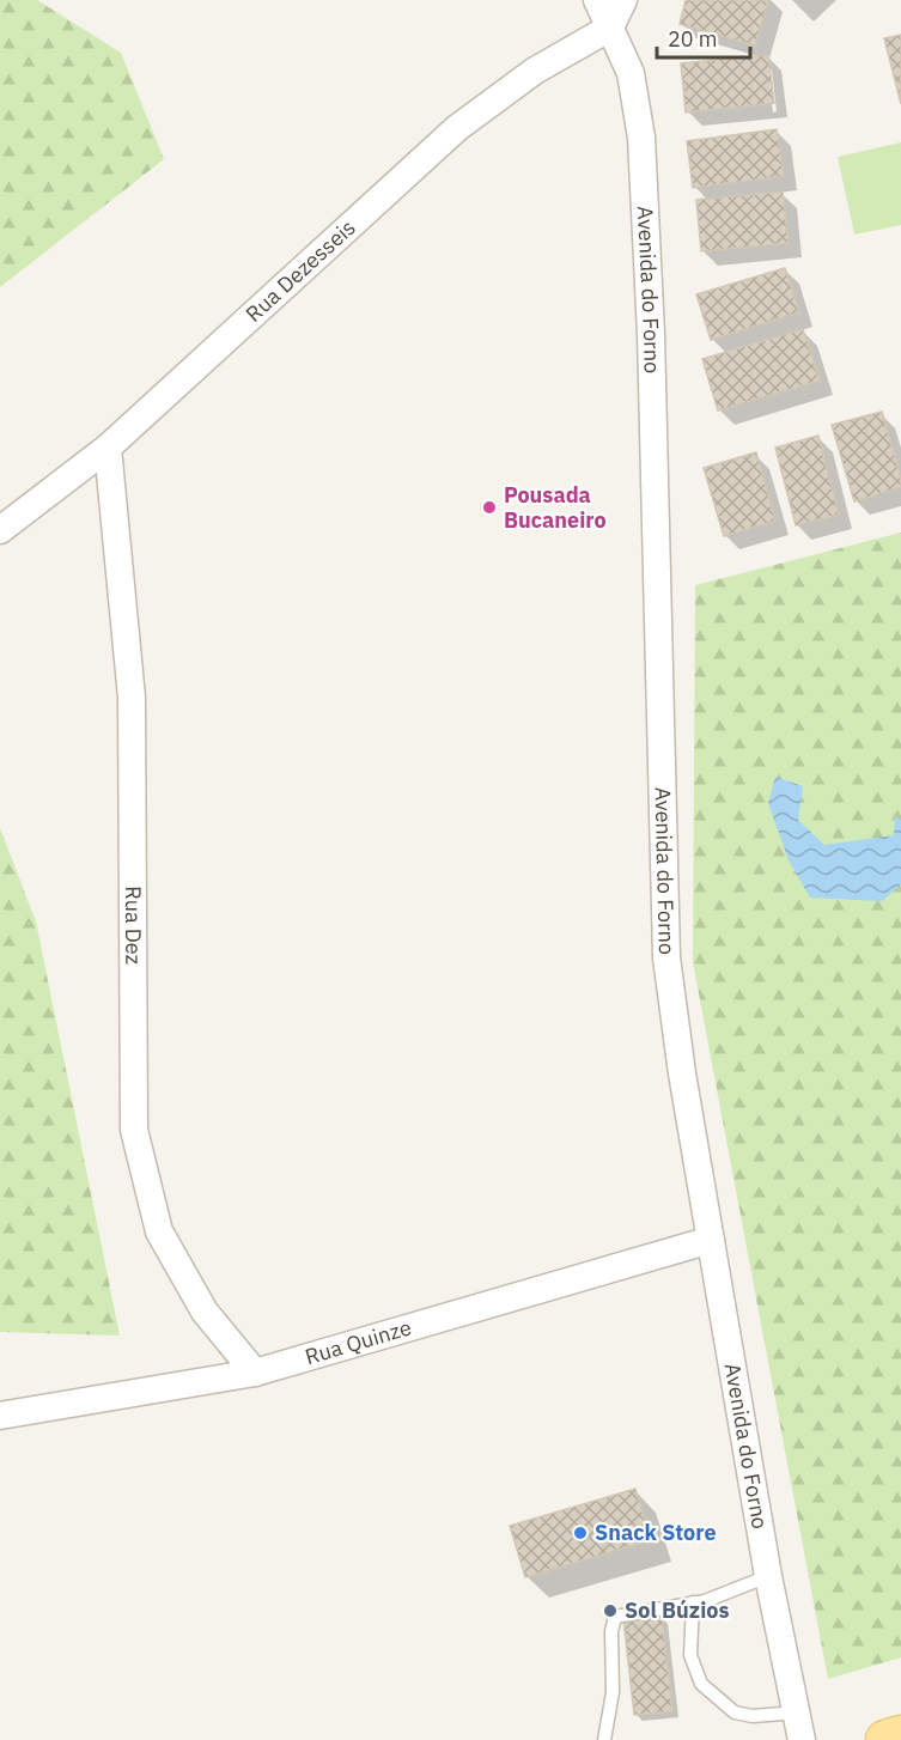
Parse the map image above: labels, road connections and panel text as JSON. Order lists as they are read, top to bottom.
{
  "streets": {
    "street": [
      "Rua Dezesseis",
      "Avenida do Forno",
      "Rua Dez",
      "Rua Quinze"
    ]
  },
  "crossings": [
    ["Rua Dezesseis", "Avenida do Forno"],
    ["Rua Dezesseis", "Rua Dez"],
    ["Avenida do Forno", "Rua Quinze"],
    ["Rua Dez", "Rua Quinze"]
  ],
  "places": ["Pousada Bucaneiro", "Snack Store", "Sol Búzios"],
  "scale_bar": "20 m"
}
